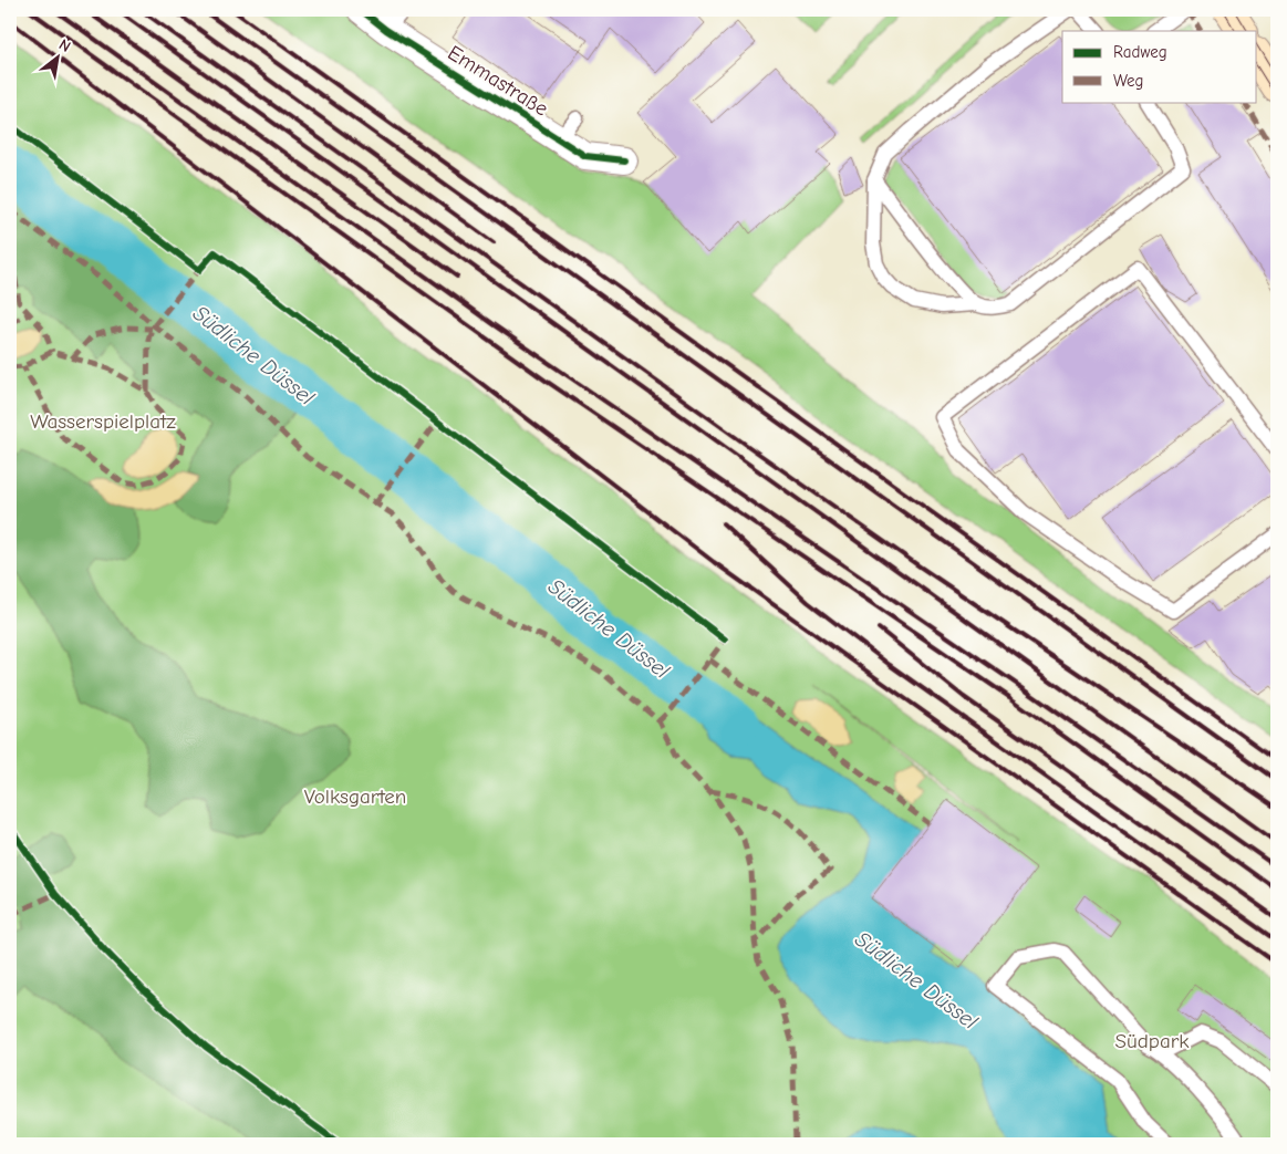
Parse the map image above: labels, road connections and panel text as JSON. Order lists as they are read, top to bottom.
{
  "streets": {
    "street": ["Emmastraße"]
  },
  "water": ["Südliche Düssel"],
  "parks": ["Wasserspielplatz", "Volksgarten", "Südpark"],
  "legend": ["Radweg", "Weg"],
  "north": "top right"
}
